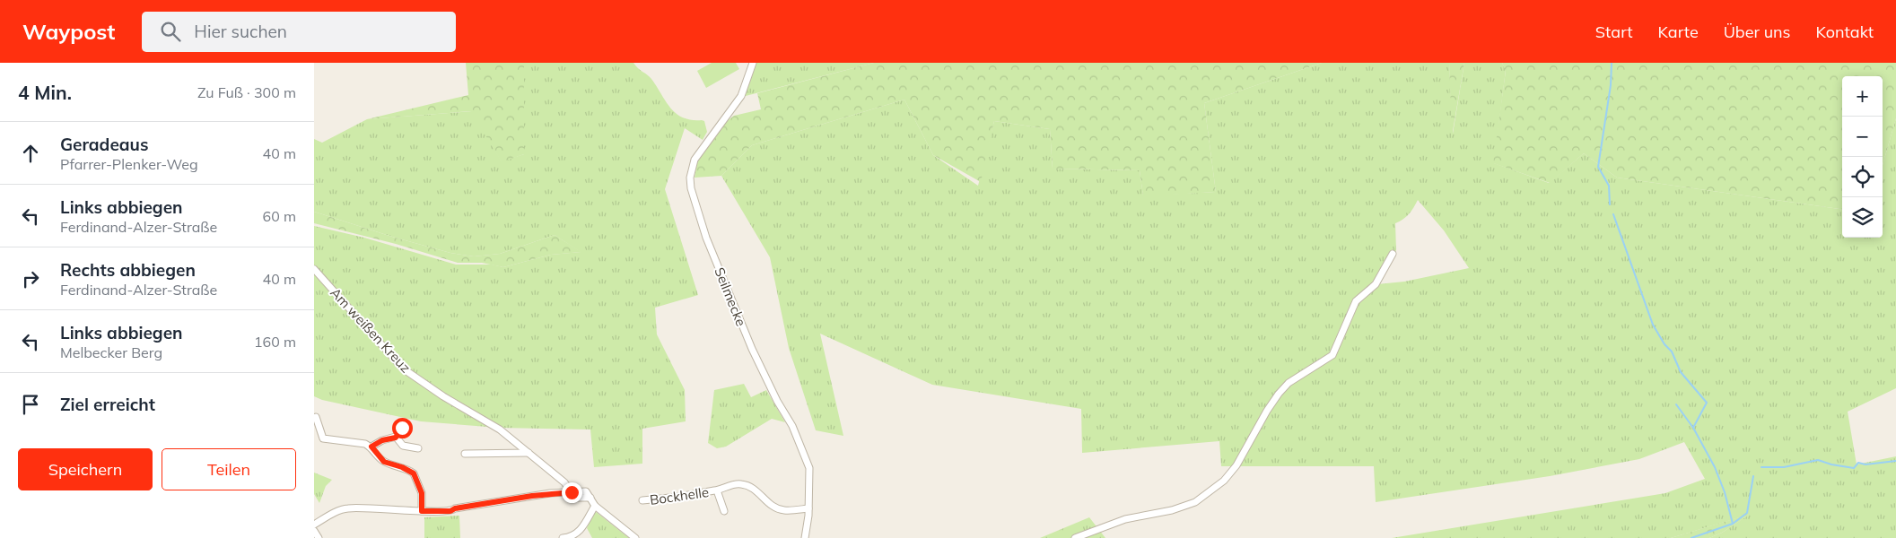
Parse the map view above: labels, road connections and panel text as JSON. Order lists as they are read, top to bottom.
{
  "streets": {
    "street": ["Seilmecke", "Am weißen Kreuz", "Bockhelle"]
  },
  "crossings": [
    ["Seilmecke", "Bockhelle"]
  ],
  "page": {
    "header": "Waypost",
    "search": "Hier suchen",
    "nav": [
      "Start",
      "Karte",
      "Über uns",
      "Kontakt"
    ],
    "heading": ["4 Min.", "Zu Fuß · 300 m"],
    "map_buttons": ["+", "−"],
    "list": [
      ["Geradeaus", "Pfarrer-Plenker-Weg", "40 m"],
      ["Links abbiegen", "Ferdinand-Alzer-Straße", "60 m"],
      ["Rechts abbiegen", "Ferdinand-Alzer-Straße", "40 m"],
      ["Links abbiegen", "Melbecker Berg", "160 m"],
      "Ziel erreicht"
    ],
    "buttons": ["Speichern", "Teilen"]
  }
}
